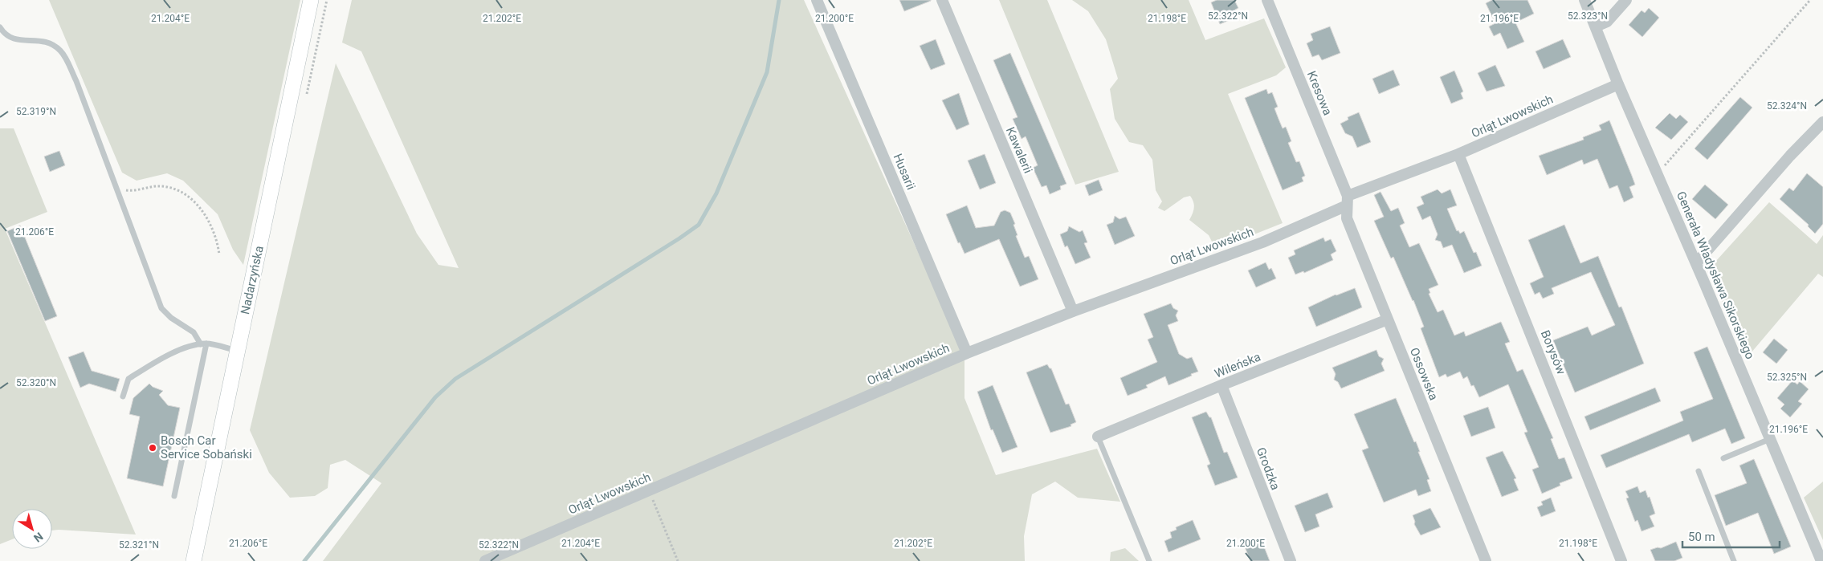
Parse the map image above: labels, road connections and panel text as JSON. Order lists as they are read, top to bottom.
{
  "streets": {
    "main road": ["Nadarzyńska"],
    "street": [
      "Kresowa",
      "Orląt Lwowskich",
      "Kawalerii",
      "Husarii",
      "Generała Władysława Sikorskiego",
      "Borysów",
      "Wileńska",
      "Ossowska",
      "Grodzka"
    ]
  },
  "crossings": [
    ["Kresowa", "Orląt Lwowskich"],
    ["Kresowa", "Ossowska"],
    ["Orląt Lwowskich", "Kawalerii"],
    ["Orląt Lwowskich", "Husarii"],
    ["Orląt Lwowskich", "Generała Władysława Sikorskiego"],
    ["Orląt Lwowskich", "Borysów"],
    ["Orląt Lwowskich", "Ossowska"],
    ["Wileńska", "Ossowska"],
    ["Wileńska", "Grodzka"]
  ],
  "places": ["Bosch Car Service Sobański"],
  "scale_bar": "50 m",
  "north": "bottom right",
  "coordinates": [
    "52.322°N",
    "52.323°N",
    "21.204°E",
    "21.202°E",
    "21.200°E",
    "21.198°E",
    "21.196°E",
    "52.324°N",
    "52.319°N",
    "21.206°E",
    "52.325°N",
    "52.320°N",
    "52.321°N"
  ]
}
